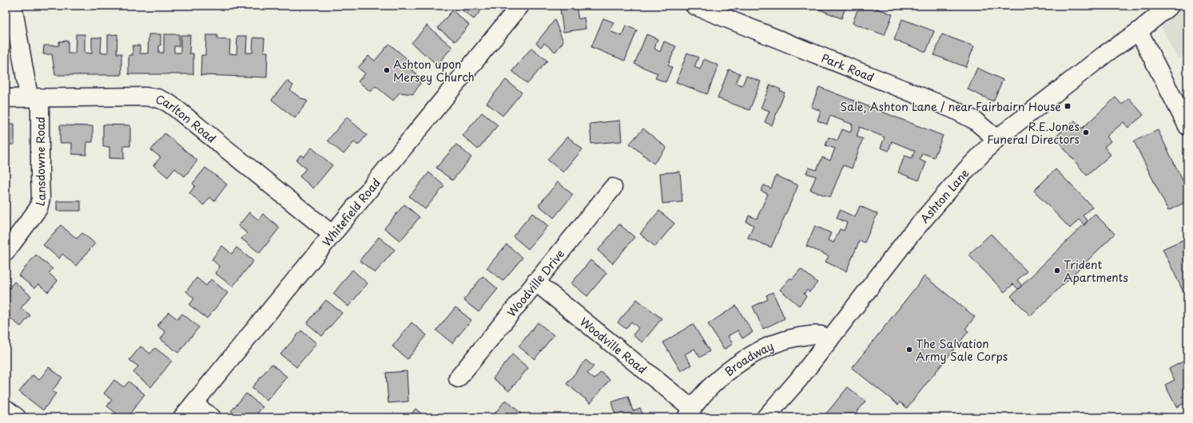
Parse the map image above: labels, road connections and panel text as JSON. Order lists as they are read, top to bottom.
{
  "streets": {
    "street": [
      "Park Road",
      "Carlton Road",
      "Lansdowne Road",
      "Ashton Lane",
      "Whitefield Road",
      "Woodville Drive",
      "Woodville Road",
      "Broadway"
    ]
  },
  "crossings": [
    ["Park Road", "Ashton Lane"],
    ["Carlton Road", "Lansdowne Road"],
    ["Carlton Road", "Whitefield Road"],
    ["Ashton Lane", "Broadway"],
    ["Woodville Drive", "Woodville Road"],
    ["Woodville Road", "Broadway"]
  ],
  "places": {
    "other": [
      "Ashton upon Mersey Church",
      "R.E.Jones Funeral Directors",
      "Trident Apartments",
      "The Salvation Army Sale Corps"
    ],
    "transit": ["Sale, Ashton Lane / near Fairbairn House"]
  }
}
